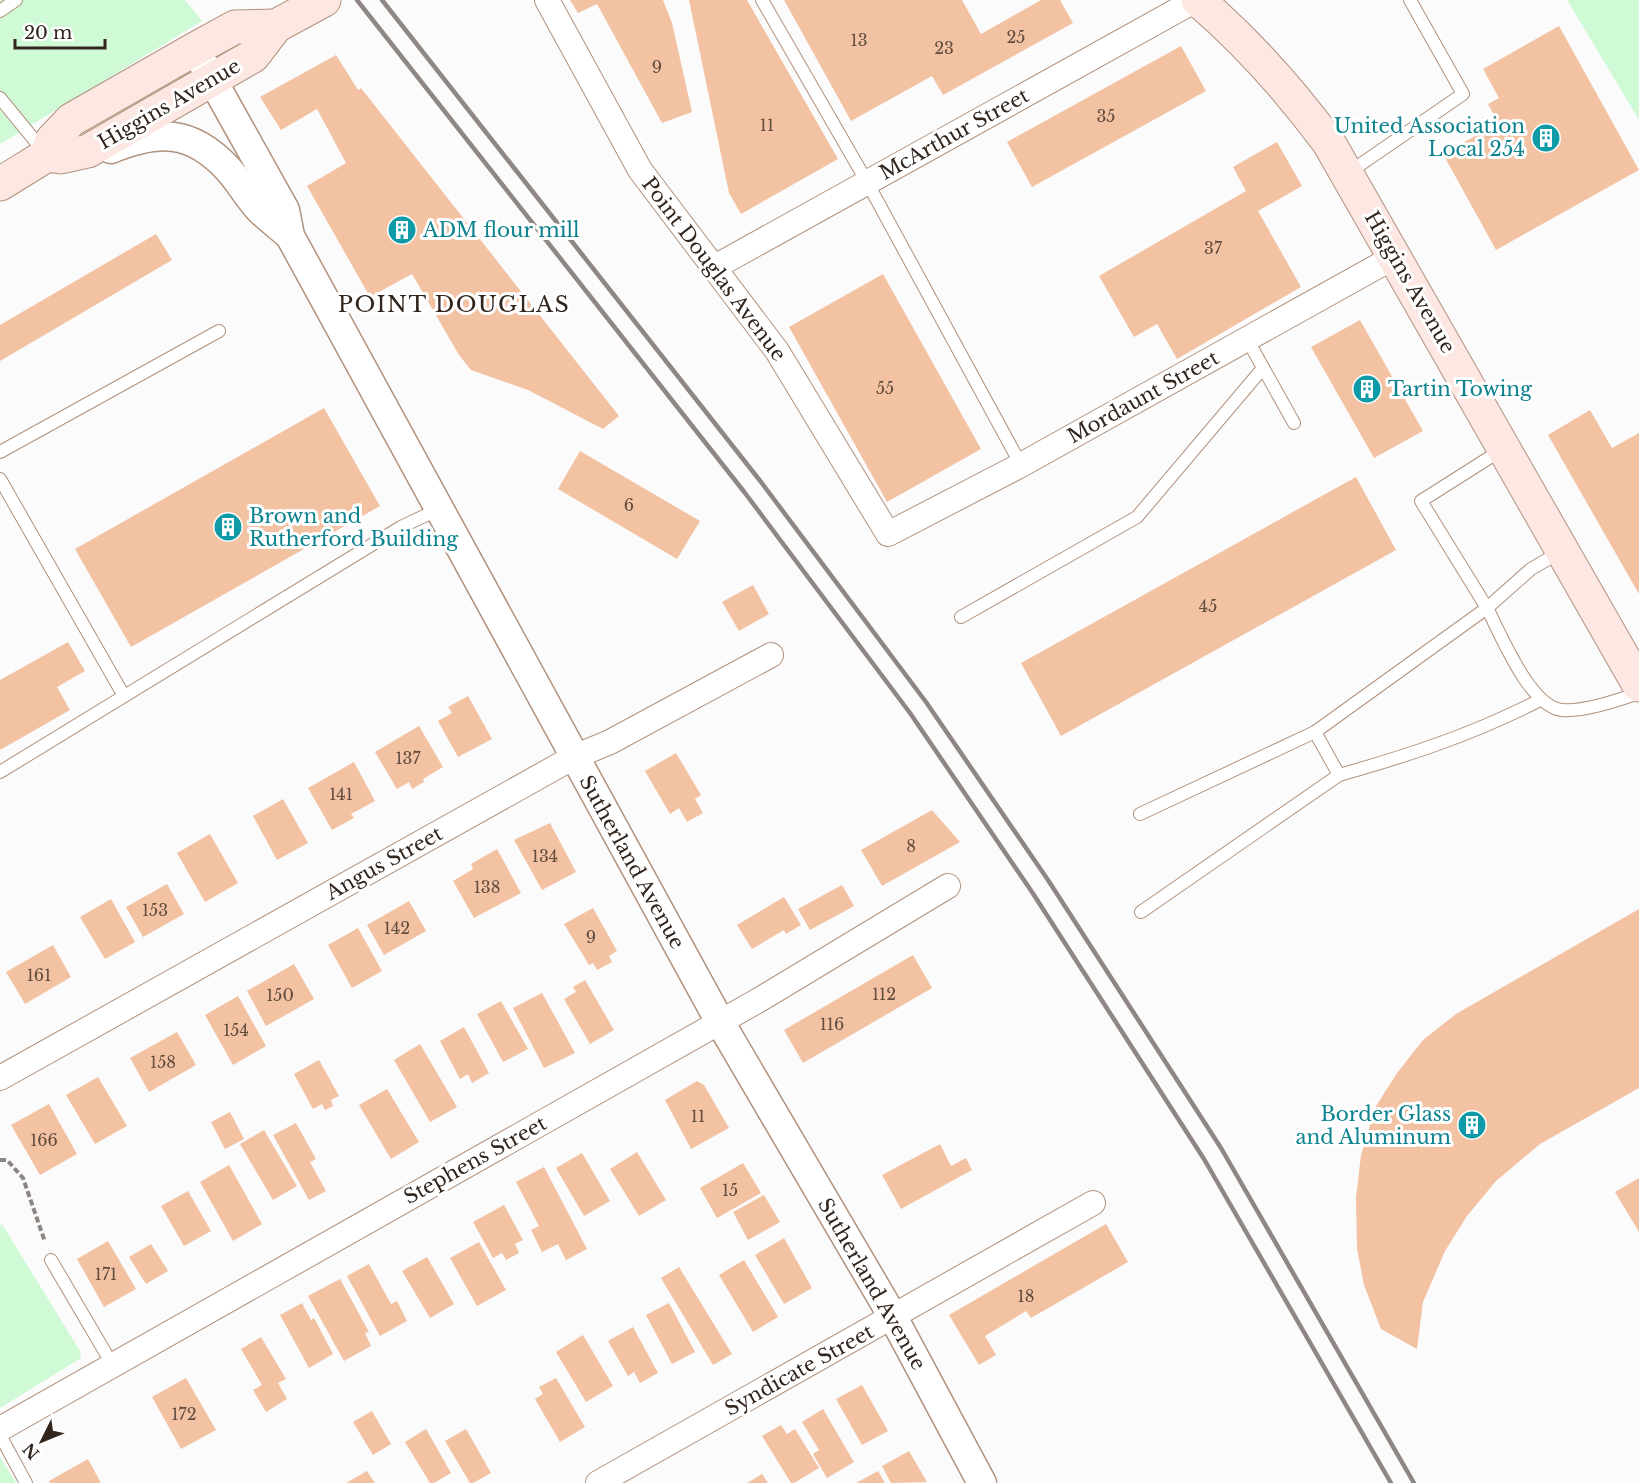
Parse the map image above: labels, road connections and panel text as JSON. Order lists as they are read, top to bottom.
{
  "streets": {
    "main road": ["Higgins Avenue"],
    "street": [
      "McArthur Street",
      "Point Douglas Avenue",
      "Mordaunt Street",
      "Sutherland Avenue",
      "Angus Street",
      "Stephens Street",
      "Syndicate Street"
    ]
  },
  "crossings": [
    ["Higgins Avenue", "McArthur Street"],
    ["Higgins Avenue", "Mordaunt Street"],
    ["Higgins Avenue", "Sutherland Avenue"],
    ["McArthur Street", "Point Douglas Avenue"],
    ["Point Douglas Avenue", "Mordaunt Street"],
    ["Sutherland Avenue", "Angus Street"],
    ["Sutherland Avenue", "Stephens Street"],
    ["Sutherland Avenue", "Syndicate Street"]
  ],
  "districts": ["POINT DOUGLAS"],
  "places": {
    "building": [
      "United Association Local 254",
      "ADM flour mill",
      "Tartin Towing",
      "Brown and Rutherford Building",
      "Border Glass and Aluminum"
    ]
  },
  "house_numbers": [
    "25",
    "13",
    "23",
    "9",
    "35",
    "11",
    "37",
    "55",
    "6",
    "45",
    "137",
    "141",
    "8",
    "134",
    "138",
    "153",
    "142",
    "9",
    "161",
    "112",
    "150",
    "116",
    "154",
    "158",
    "11",
    "166",
    "15",
    "171",
    "18",
    "172"
  ],
  "scale_bar": "20 m",
  "north": "bottom left"
}
